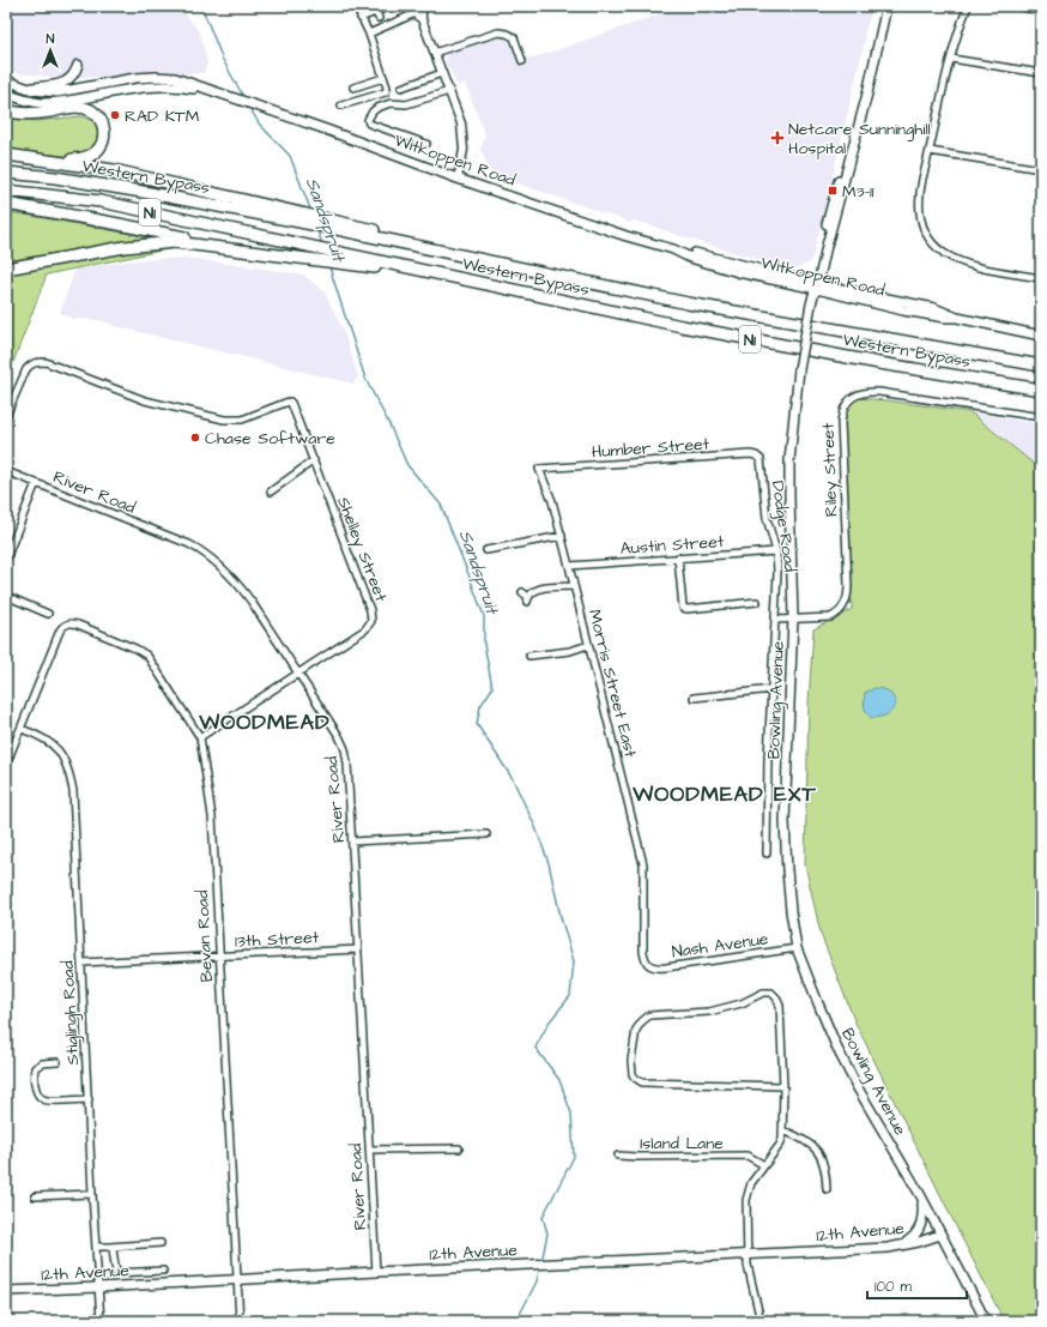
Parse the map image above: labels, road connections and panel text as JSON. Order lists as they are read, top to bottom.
{
  "streets": {
    "highway": ["Western Bypass", "N1"],
    "main road": ["Witkoppen Road", "Bowling Avenue", "12th Avenue"],
    "street": [
      "Humber Street",
      "Riley Street",
      "River Road",
      "Dodge Road",
      "Austin Street",
      "Shelley Street",
      "Morris Street East",
      "Bevan Road",
      "13th Street",
      "Nash Avenue",
      "Stiglingh Road",
      "Island Lane"
    ]
  },
  "crossings": [
    ["Witkoppen Road", "Bowling Avenue"],
    ["Humber Street", "Dodge Road"],
    ["Humber Street", "Morris Street East"],
    ["Riley Street", "Dodge Road"],
    ["Riley Street", "Bowling Avenue"],
    ["River Road", "Shelley Street"],
    ["River Road", "13th Street"],
    ["River Road", "12th Avenue"],
    ["Dodge Road", "Austin Street"],
    ["Austin Street", "Morris Street East"],
    ["Shelley Street", "Bevan Road"],
    ["Morris Street East", "Nash Avenue"],
    ["Bowling Avenue", "Nash Avenue"],
    ["Bowling Avenue", "12th Avenue"],
    ["Bevan Road", "13th Street"],
    ["Bevan Road", "Stiglingh Road"],
    ["Bevan Road", "12th Avenue"],
    ["13th Street", "Stiglingh Road"],
    ["Stiglingh Road", "12th Avenue"]
  ],
  "districts": ["WOODMEAD", "WOODMEAD EXT"],
  "water": ["Sandspruit"],
  "places": {
    "other": ["RAD KTM", "Chase Software"],
    "health": ["Netcare Sunninghill Hospital"],
    "transit": ["M3-11"]
  },
  "scale_bar": "100 m",
  "north": "top"
}
